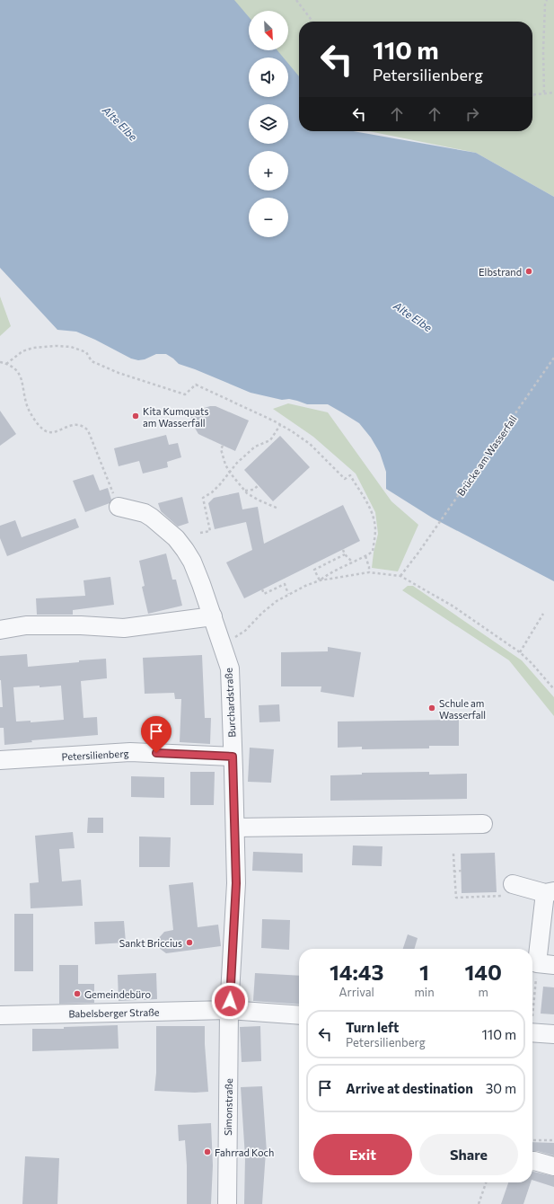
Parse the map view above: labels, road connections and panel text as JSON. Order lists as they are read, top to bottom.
{
  "streets": {
    "street": [
      "Burchardstraße",
      "Petersilienberg",
      "Babelsberger Straße",
      "Simonstraße"
    ],
    "path": ["Brücke am Wasserfall"]
  },
  "crossings": [
    ["Burchardstraße", "Petersilienberg"],
    ["Burchardstraße", "Babelsberger Straße"],
    ["Burchardstraße", "Simonstraße"],
    ["Babelsberger Straße", "Simonstraße"]
  ],
  "water": ["Alte Elbe"],
  "places": [
    "Elbstrand",
    "Kita Kumquats am Wasserfall",
    "Schule am Wasserfall",
    "Sankt Briccius",
    "Gemeindebüro",
    "Fahrrad Koch"
  ],
  "north": "bottom right",
  "page": {
    "map_buttons": ["+", "−"],
    "turn": ["110 m", "Petersilienberg"],
    "eta": [
      "14:43",
      "Arrival",
      "1",
      "min",
      "140",
      "m"
    ],
    "list": [
      {
        "name": "Turn left",
        "note": "Petersilienberg",
        "value": "110 m"
      },
      {
        "name": "Arrive at destination",
        "value": "30 m"
      }
    ],
    "buttons": ["Exit", "Share"]
  }
}
